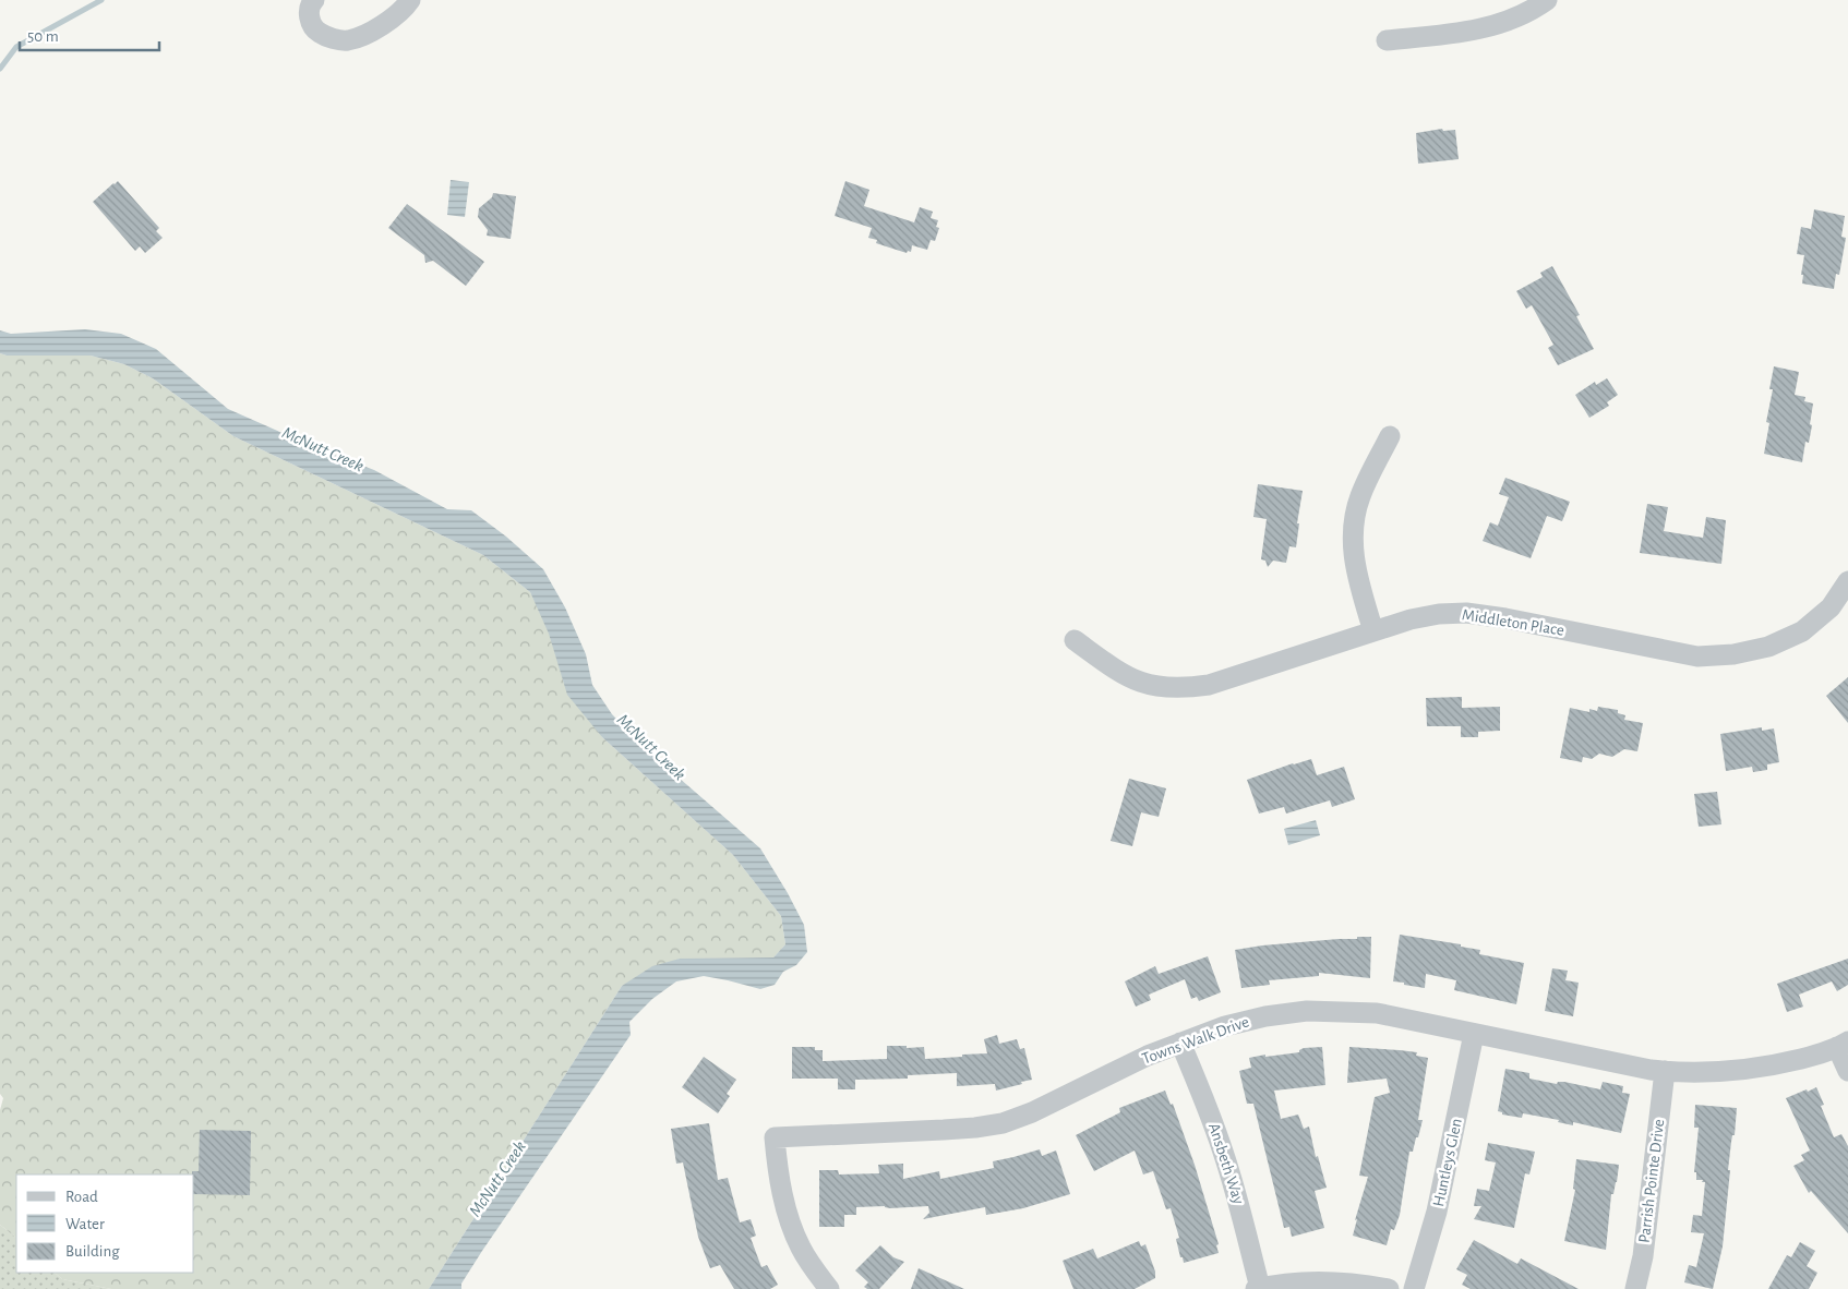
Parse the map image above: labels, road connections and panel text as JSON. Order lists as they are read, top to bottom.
{
  "streets": {
    "street": [
      "Middleton Place",
      "Towns Walk Drive",
      "Huntleys Glen",
      "Ansbeth Way",
      "Parrish Pointe Drive"
    ]
  },
  "crossings": [
    ["Towns Walk Drive", "Huntleys Glen"],
    ["Towns Walk Drive", "Ansbeth Way"],
    ["Towns Walk Drive", "Parrish Pointe Drive"]
  ],
  "water": ["McNutt Creek"],
  "legend": ["Road", "Water", "Building"],
  "scale_bar": "50 m"
}
